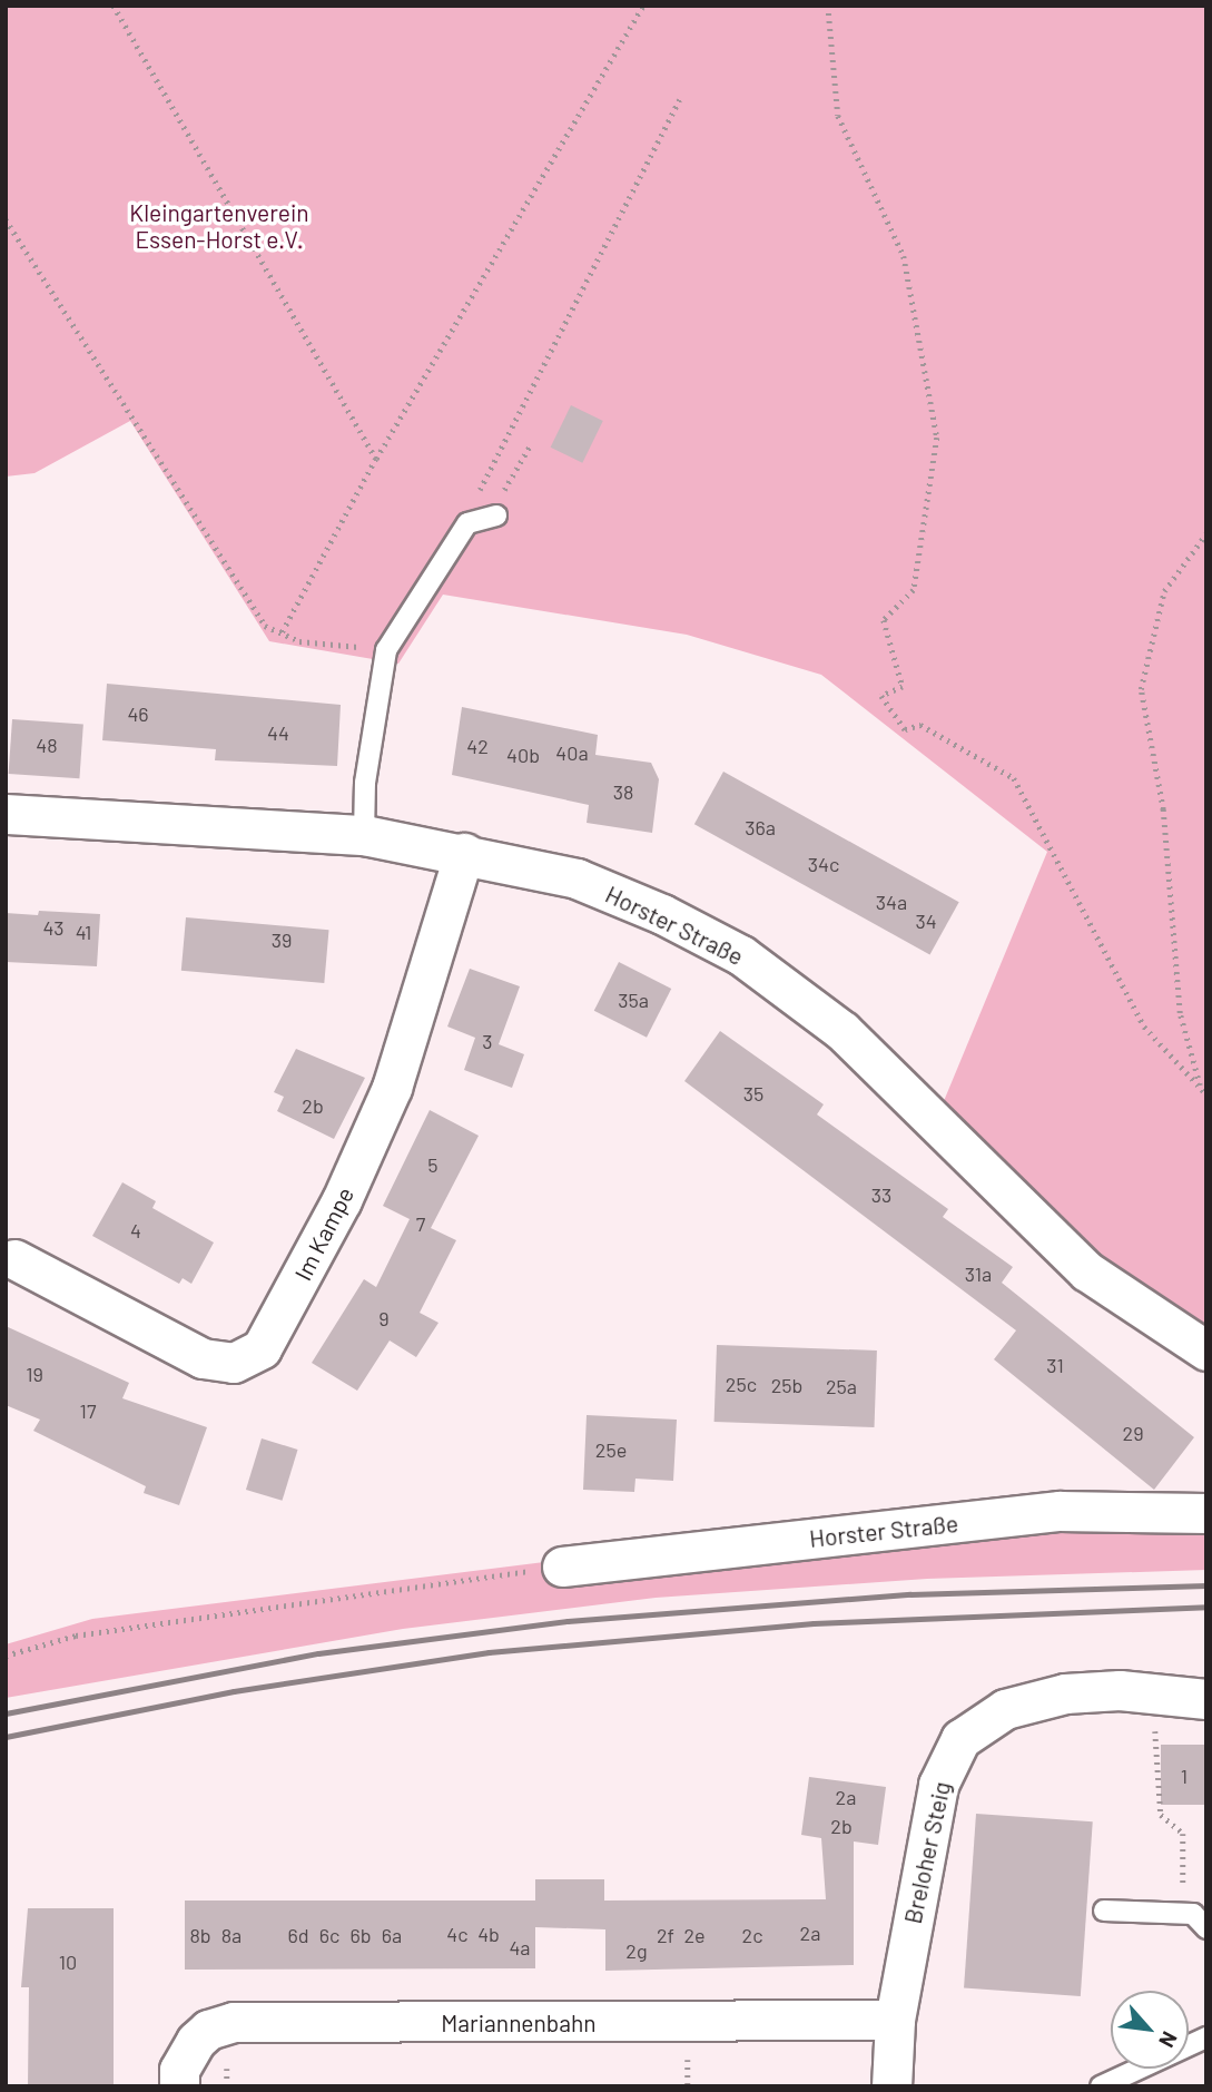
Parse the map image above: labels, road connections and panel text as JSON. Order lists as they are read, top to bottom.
{
  "streets": {
    "street": [
      "Horster Straße",
      "Im Kampe",
      "Breloher Steig",
      "Mariannenbahn"
    ]
  },
  "crossings": [
    ["Horster Straße", "Im Kampe"],
    ["Breloher Steig", "Mariannenbahn"]
  ],
  "parks": ["Kleingartenverein Essen-Horst e.V."],
  "house_numbers": [
    "46",
    "44",
    "48",
    "42",
    "40a",
    "40b",
    "38",
    "36a",
    "34c",
    "34a",
    "34",
    "43",
    "41",
    "39",
    "35a",
    "3",
    "35",
    "2b",
    "5",
    "33",
    "7",
    "4",
    "31a",
    "9",
    "31",
    "19",
    "25c",
    "25b",
    "25a",
    "17",
    "29",
    "25e",
    "1",
    "2a",
    "2b",
    "2a",
    "4c",
    "4b",
    "8b",
    "8a",
    "6d",
    "6c",
    "6b",
    "6a",
    "2f",
    "2e",
    "2c",
    "4a",
    "2g",
    "10"
  ],
  "north": "bottom right"
}
